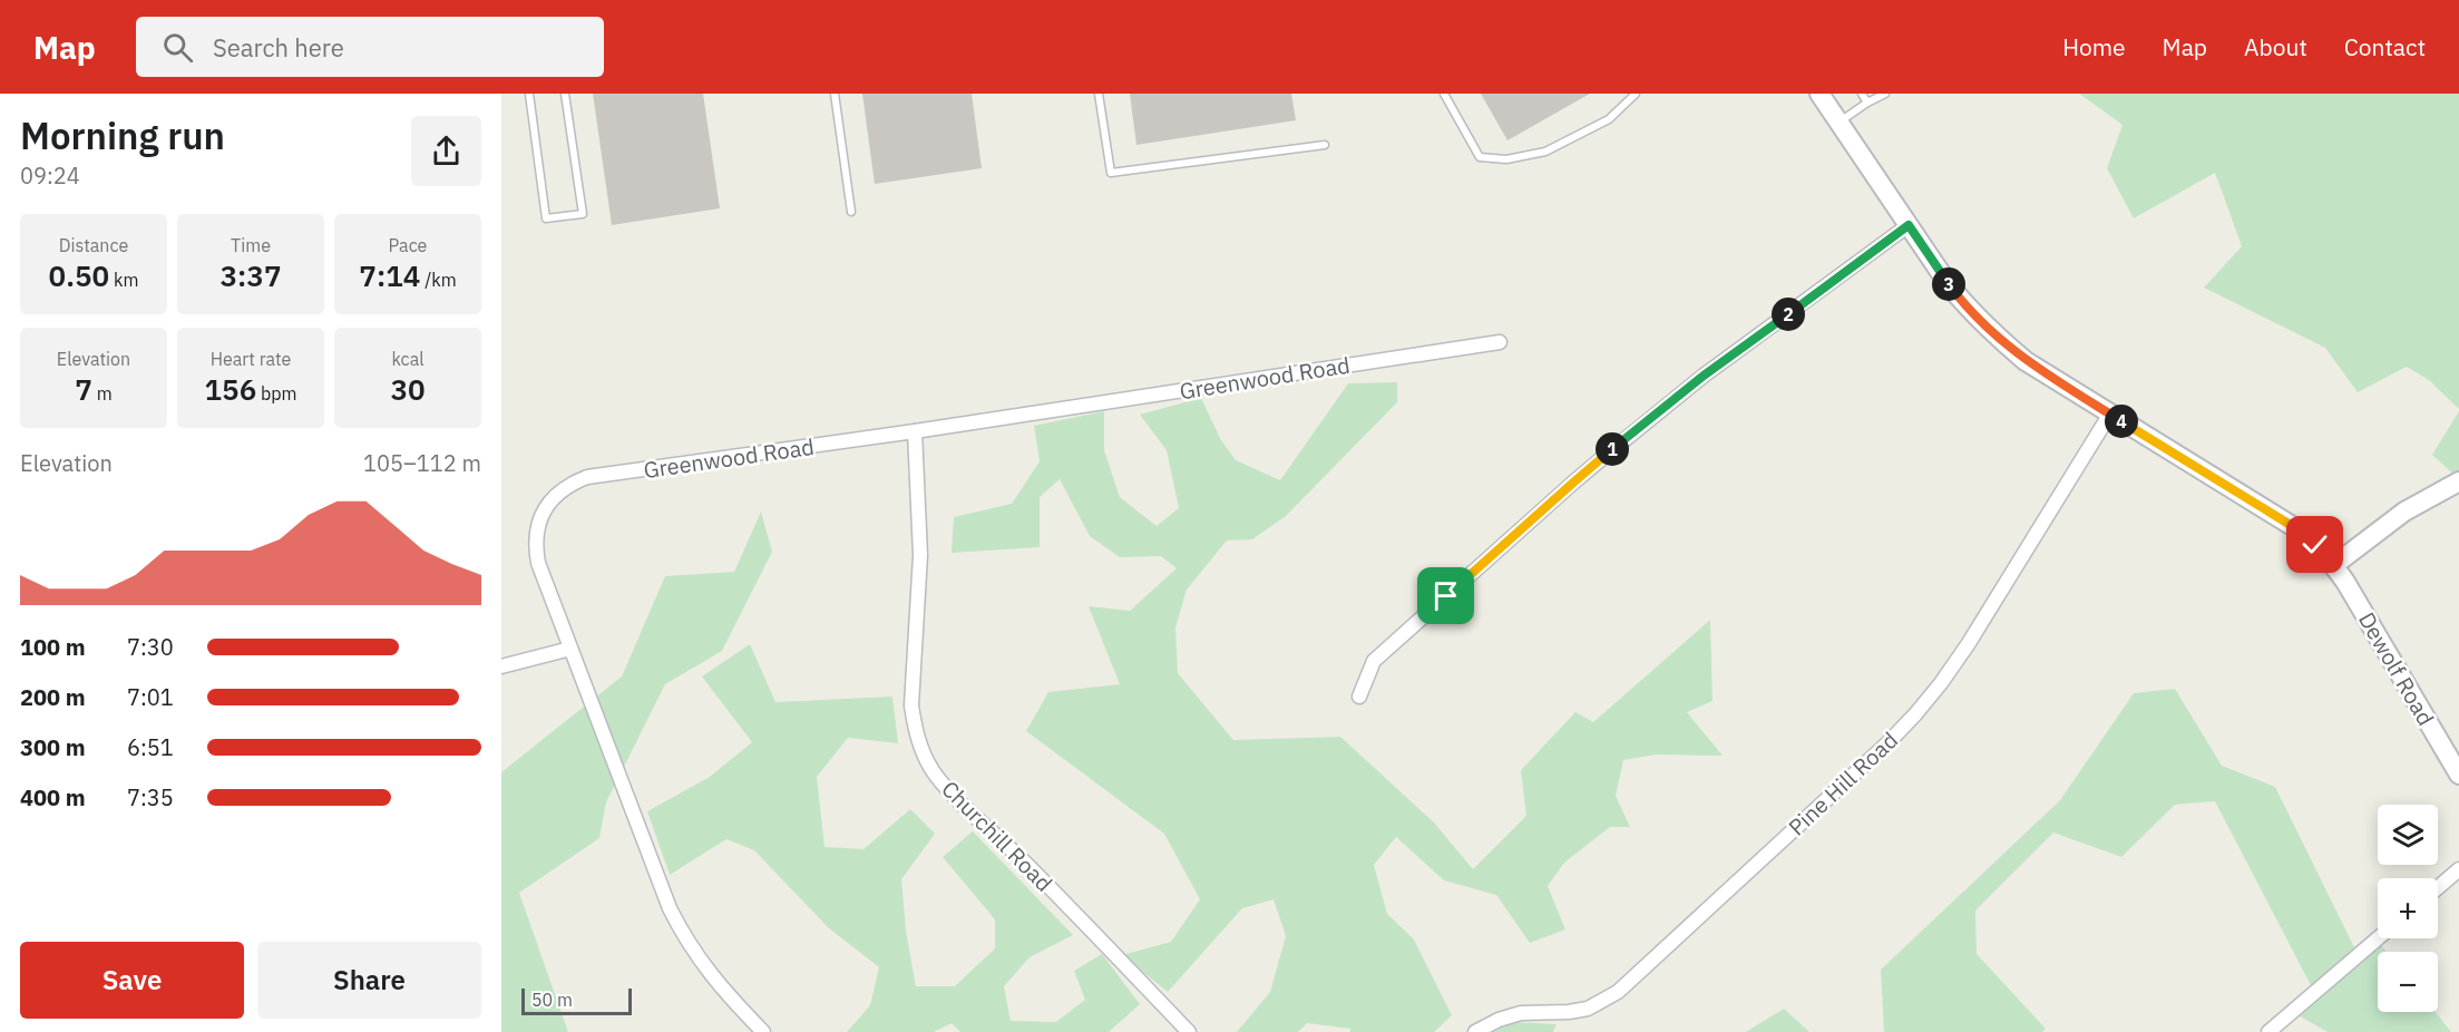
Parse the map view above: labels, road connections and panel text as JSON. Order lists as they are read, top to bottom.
{
  "streets": {
    "main road": ["Dewolf Road"],
    "street": ["Greenwood Road", "Pine Hill Road", "Churchill Road"]
  },
  "crossings": [
    ["Greenwood Road", "Churchill Road"],
    ["Dewolf Road", "Pine Hill Road"]
  ],
  "scale_bar": "50 m",
  "page": {
    "header": "Map",
    "search": "Search here",
    "nav": [
      "Home",
      "Map",
      "About",
      "Contact"
    ],
    "heading": ["Morning run", "09:24"],
    "stats": [
      ["Distance", "0.50 km"],
      ["Time", "3:37"],
      ["Pace", "7:14 /km"],
      ["Elevation", "7 m"],
      ["Heart rate", "156 bpm"],
      ["kcal", "30"]
    ],
    "pins": [
      "3",
      "2",
      "4",
      "1"
    ],
    "chart": ["Elevation", "105–112 m"],
    "list": [
      {
        "name": "100 m",
        "note": "7:30"
      },
      {
        "name": "200 m",
        "note": "7:01"
      },
      {
        "name": "300 m",
        "note": "6:51"
      },
      {
        "name": "400 m",
        "note": "7:35"
      }
    ],
    "map_buttons": ["+", "−"],
    "buttons": ["Save", "Share"],
    "scale": "50 m"
  }
}
